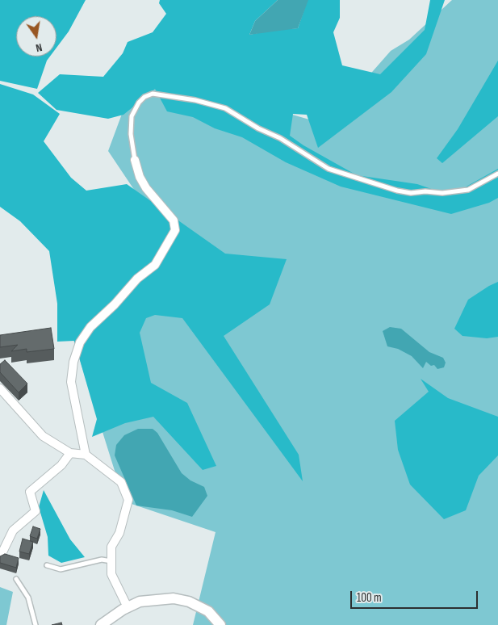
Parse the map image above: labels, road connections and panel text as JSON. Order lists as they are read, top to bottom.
{
  "scale_bar": "100 m",
  "north": "bottom"
}
